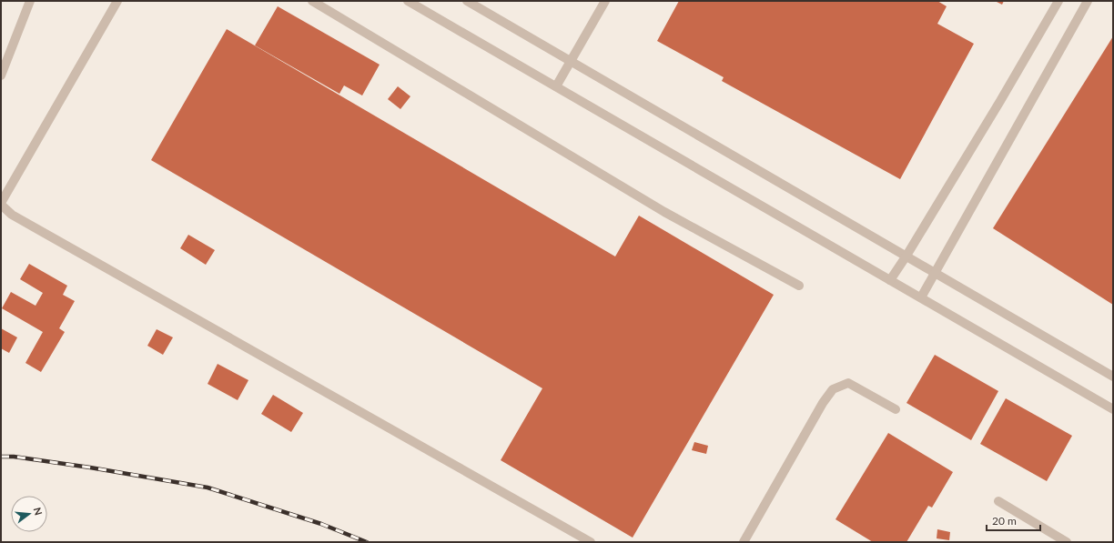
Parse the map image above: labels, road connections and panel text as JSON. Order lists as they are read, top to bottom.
{
  "scale_bar": "20 m",
  "north": "right"
}
